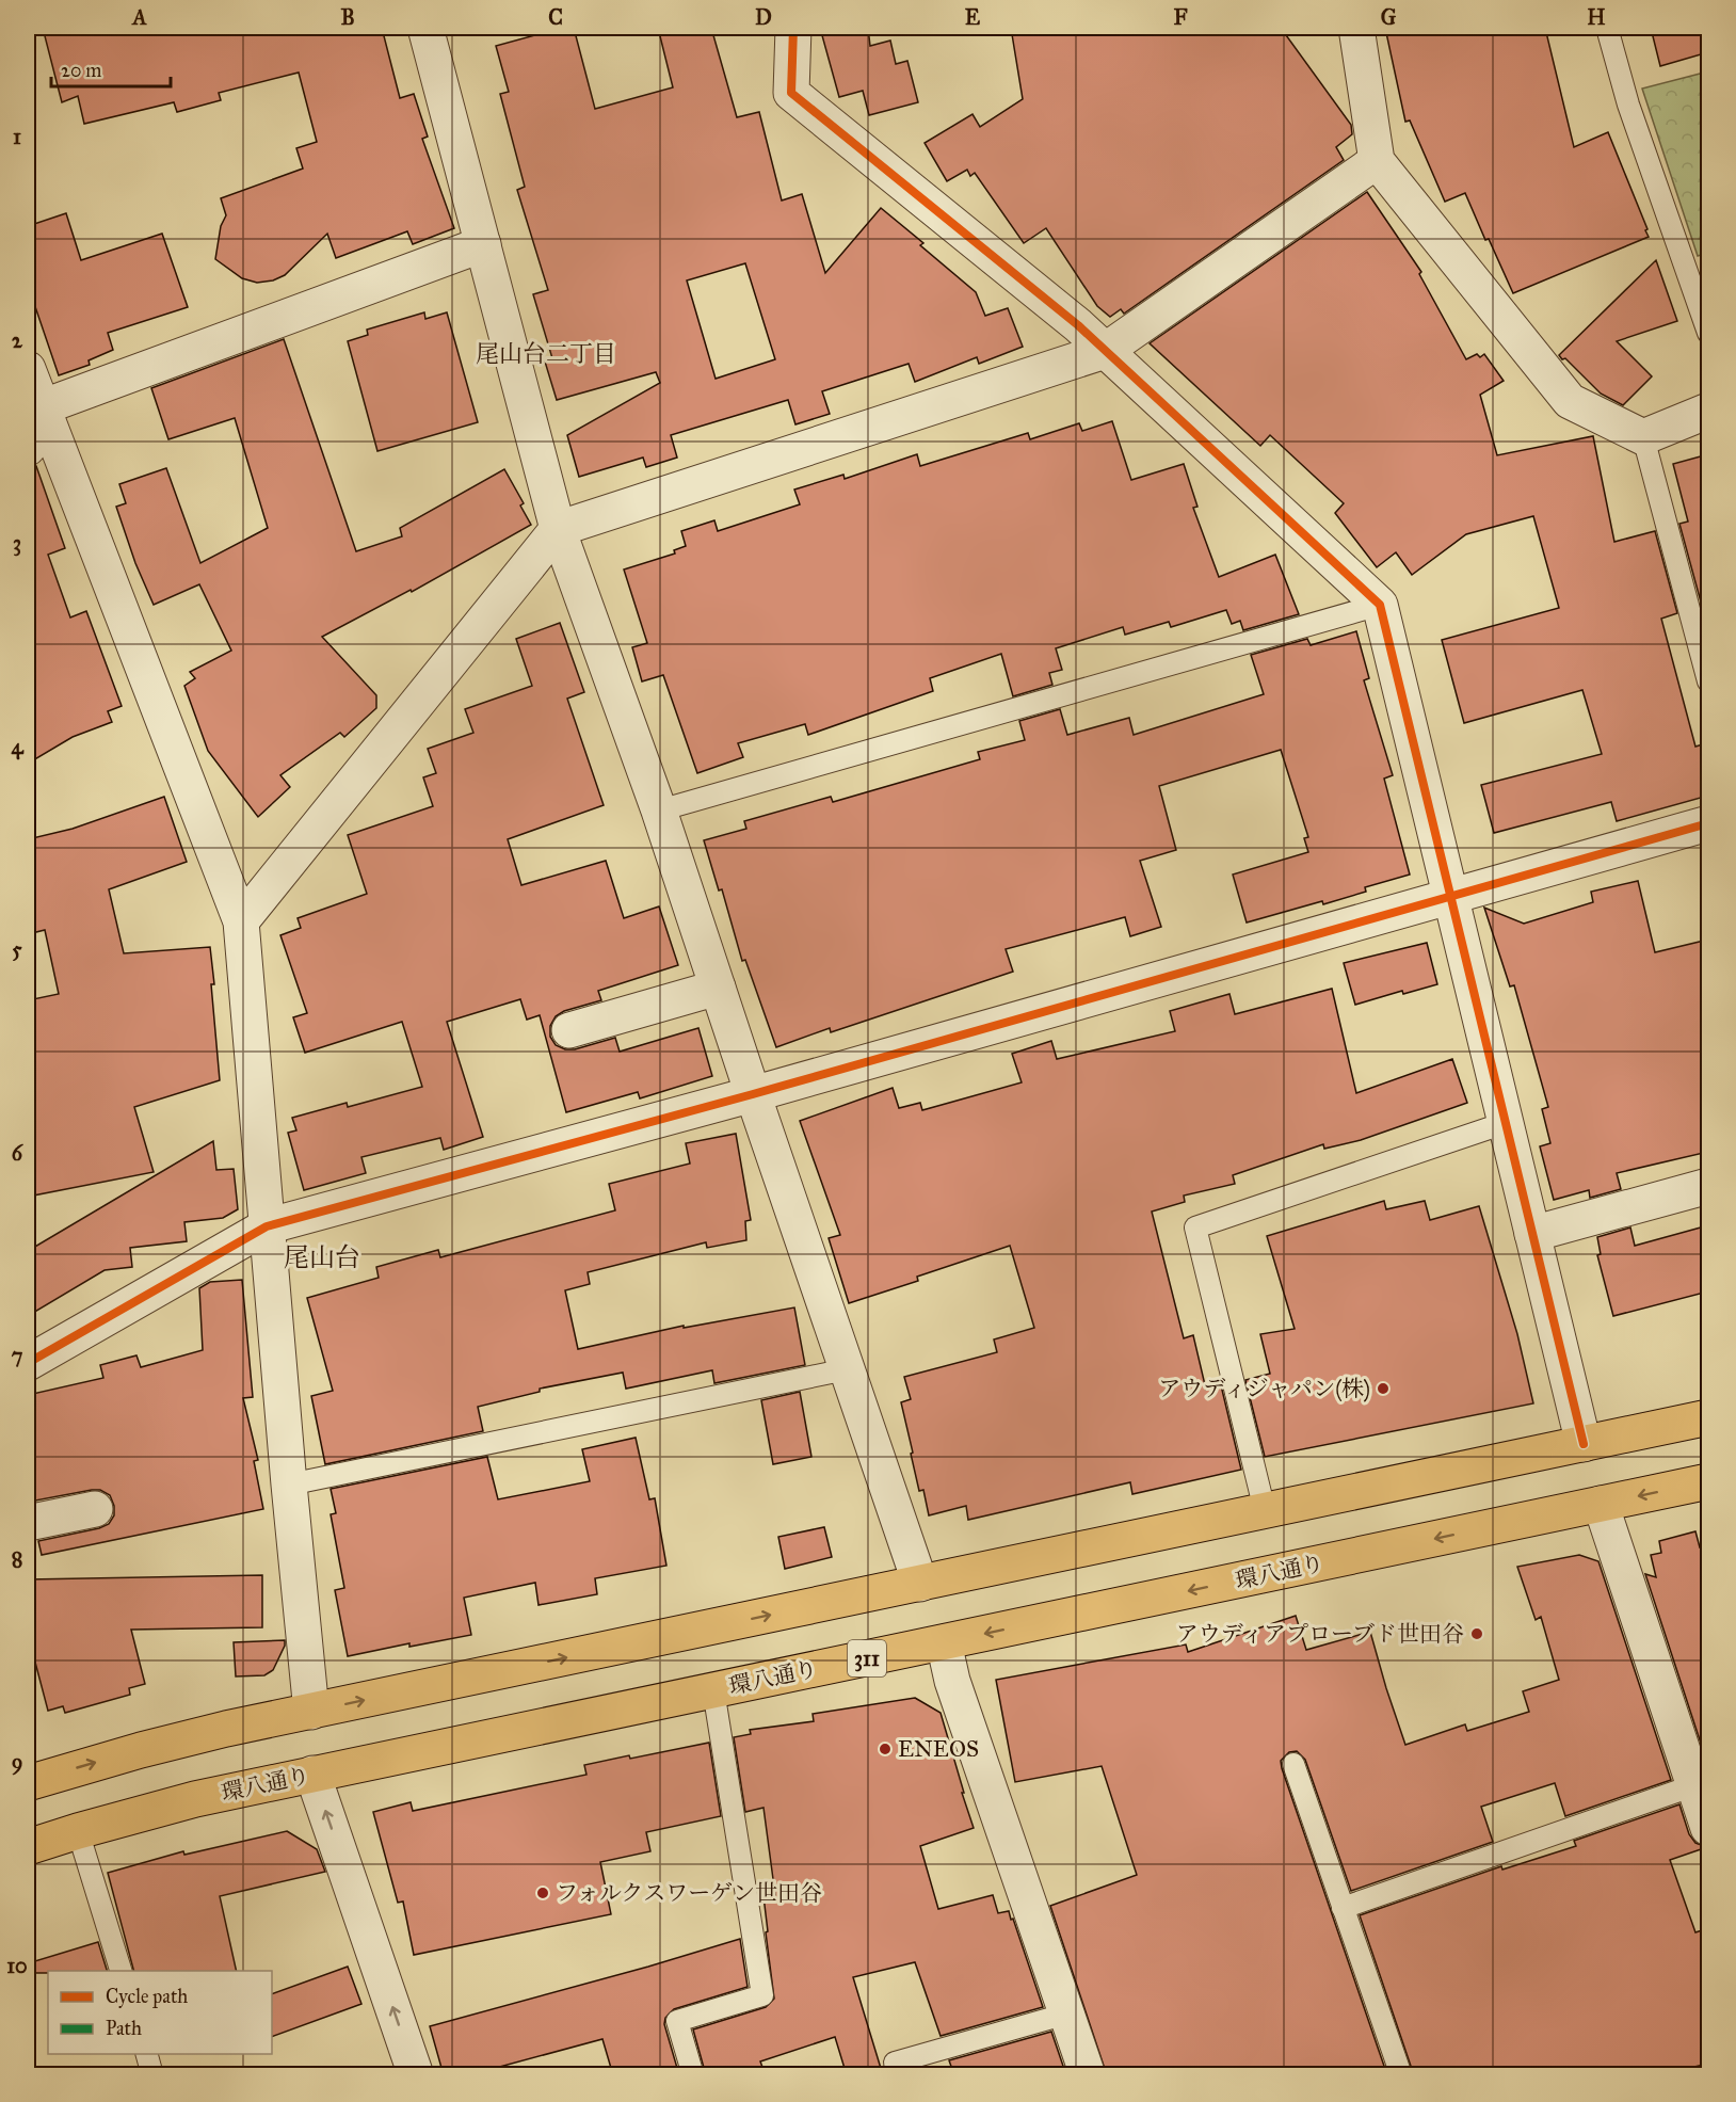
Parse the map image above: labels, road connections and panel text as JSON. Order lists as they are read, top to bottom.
{
  "streets": {
    "main road": ["環八通り", "311"]
  },
  "districts": ["尾山台二丁目", "尾山台"],
  "places": [
    "アウディジャパン(株)",
    "アウディアプローブド世田谷",
    "ENEOS",
    "フォルクスワーゲン世田谷"
  ],
  "legend": ["Cycle path", "Path"],
  "scale_bar": "20 m",
  "grid": {
    "columns": [
      "A",
      "B",
      "C",
      "D",
      "E",
      "F",
      "G",
      "H"
    ],
    "rows": [
      "1",
      "2",
      "3",
      "4",
      "5",
      "6",
      "7",
      "8",
      "9",
      "10"
    ]
  }
}
